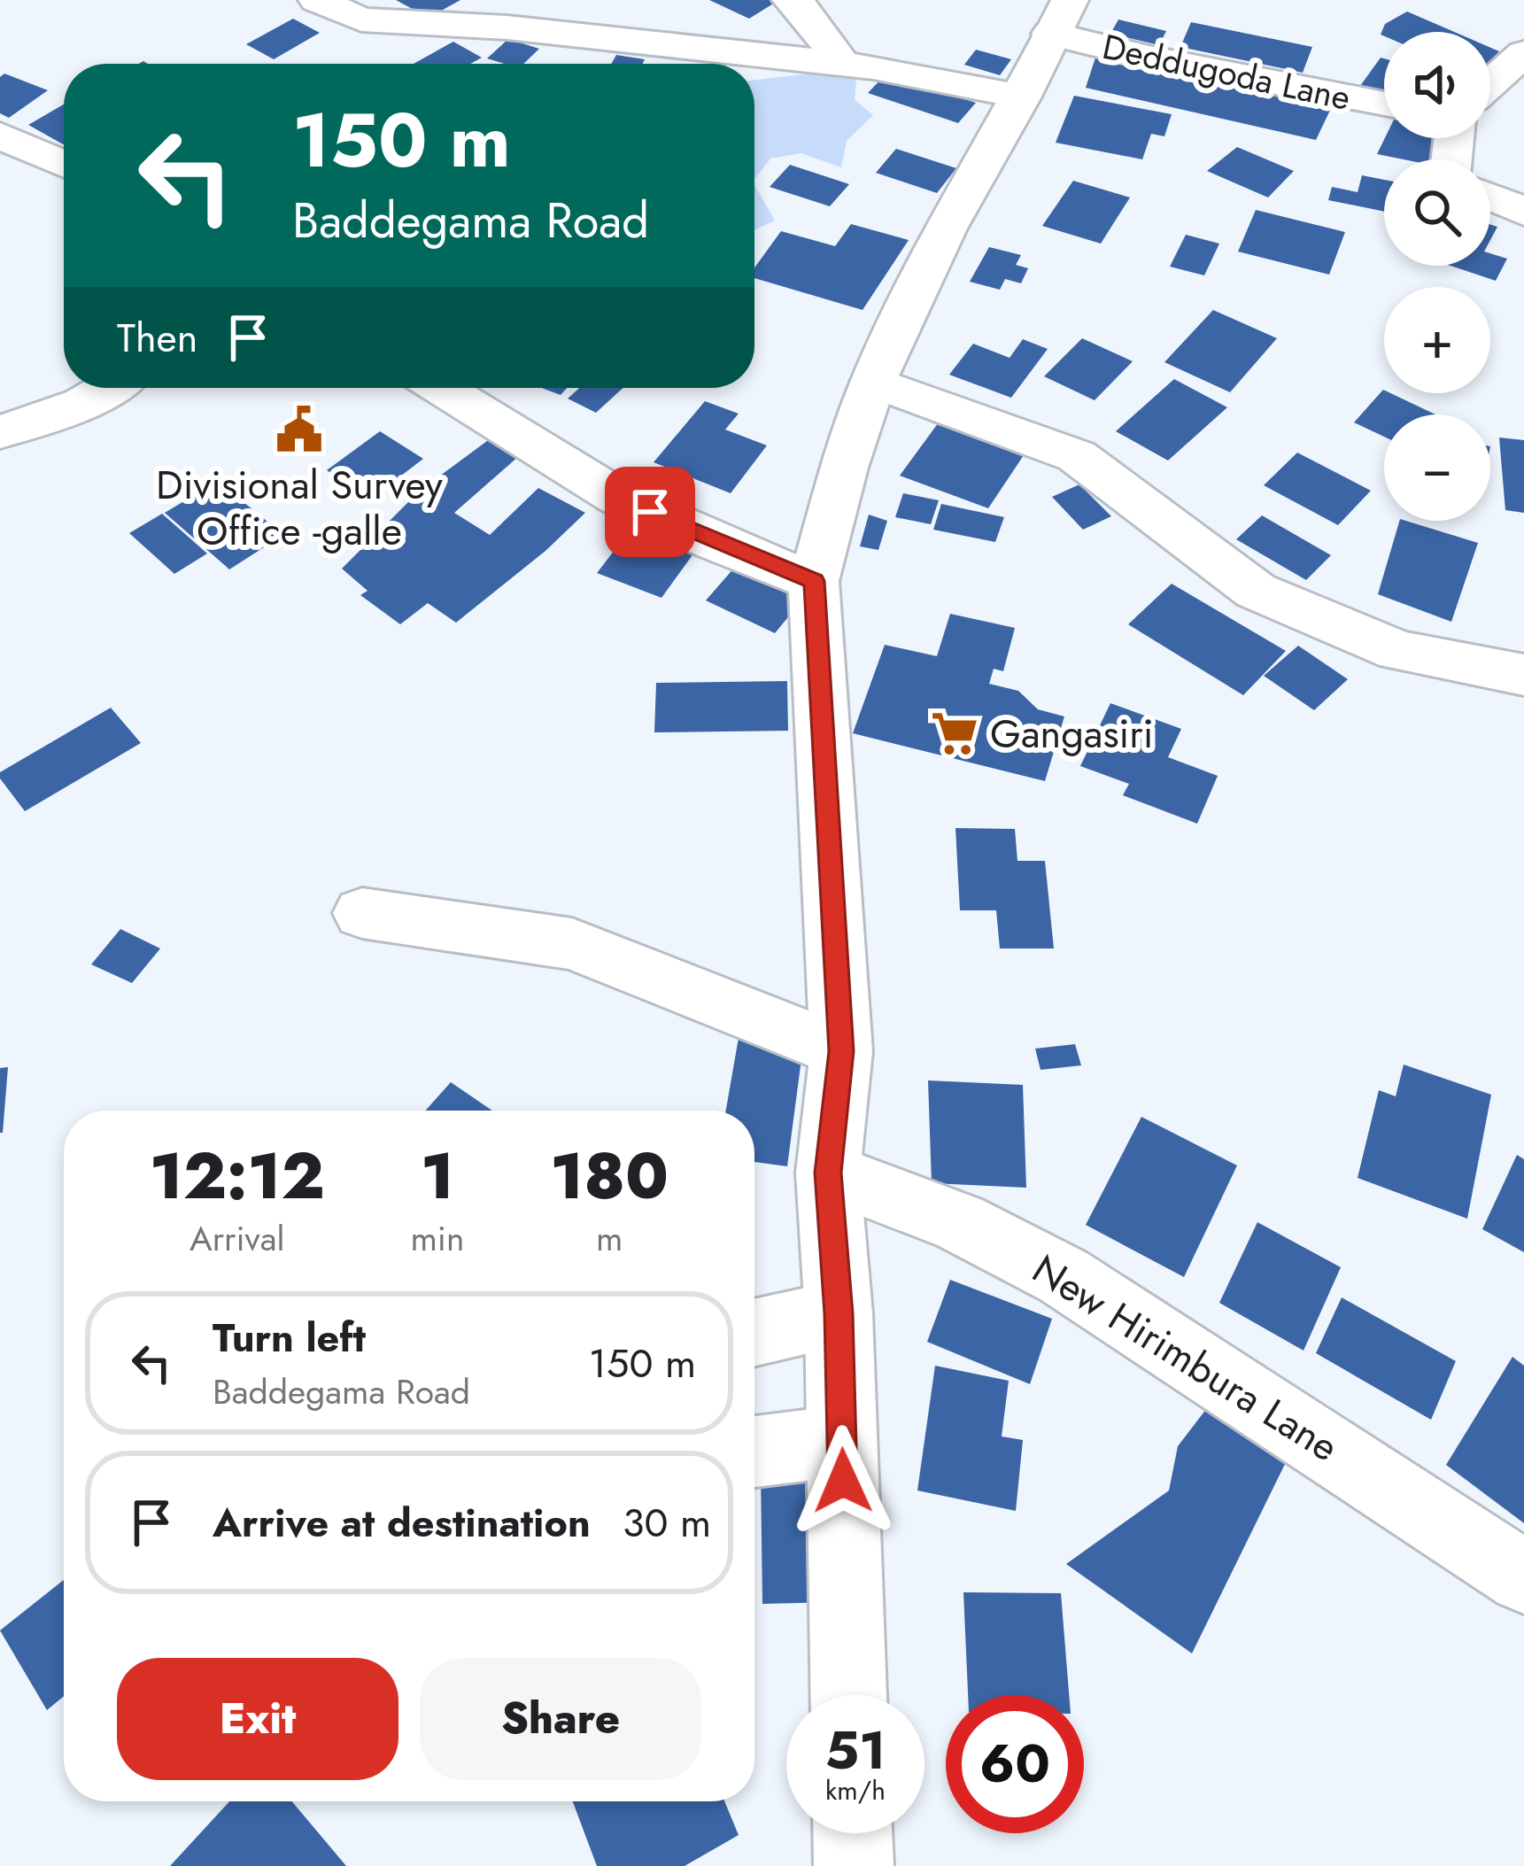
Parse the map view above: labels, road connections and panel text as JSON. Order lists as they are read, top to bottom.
{
  "streets": {
    "street": ["Deddugoda Lane", "New Hirimbura Lane"]
  },
  "places": {
    "public building": ["Divisional Survey Office -galle"],
    "supermarket": ["Gangasiri"]
  },
  "page": {
    "map_buttons": ["+", "−"],
    "turn": ["150 m", "Baddegama Road"],
    "then": "Then",
    "eta": [
      "12:12",
      "Arrival",
      "1",
      "min",
      "180",
      "m"
    ],
    "list": [
      {
        "name": "Turn left",
        "note": "Baddegama Road",
        "value": "150 m"
      },
      {
        "name": "Arrive at destination",
        "value": "30 m"
      }
    ],
    "buttons": ["Exit", "Share"],
    "speed": "51 km/h",
    "limit": "60"
  }
}
